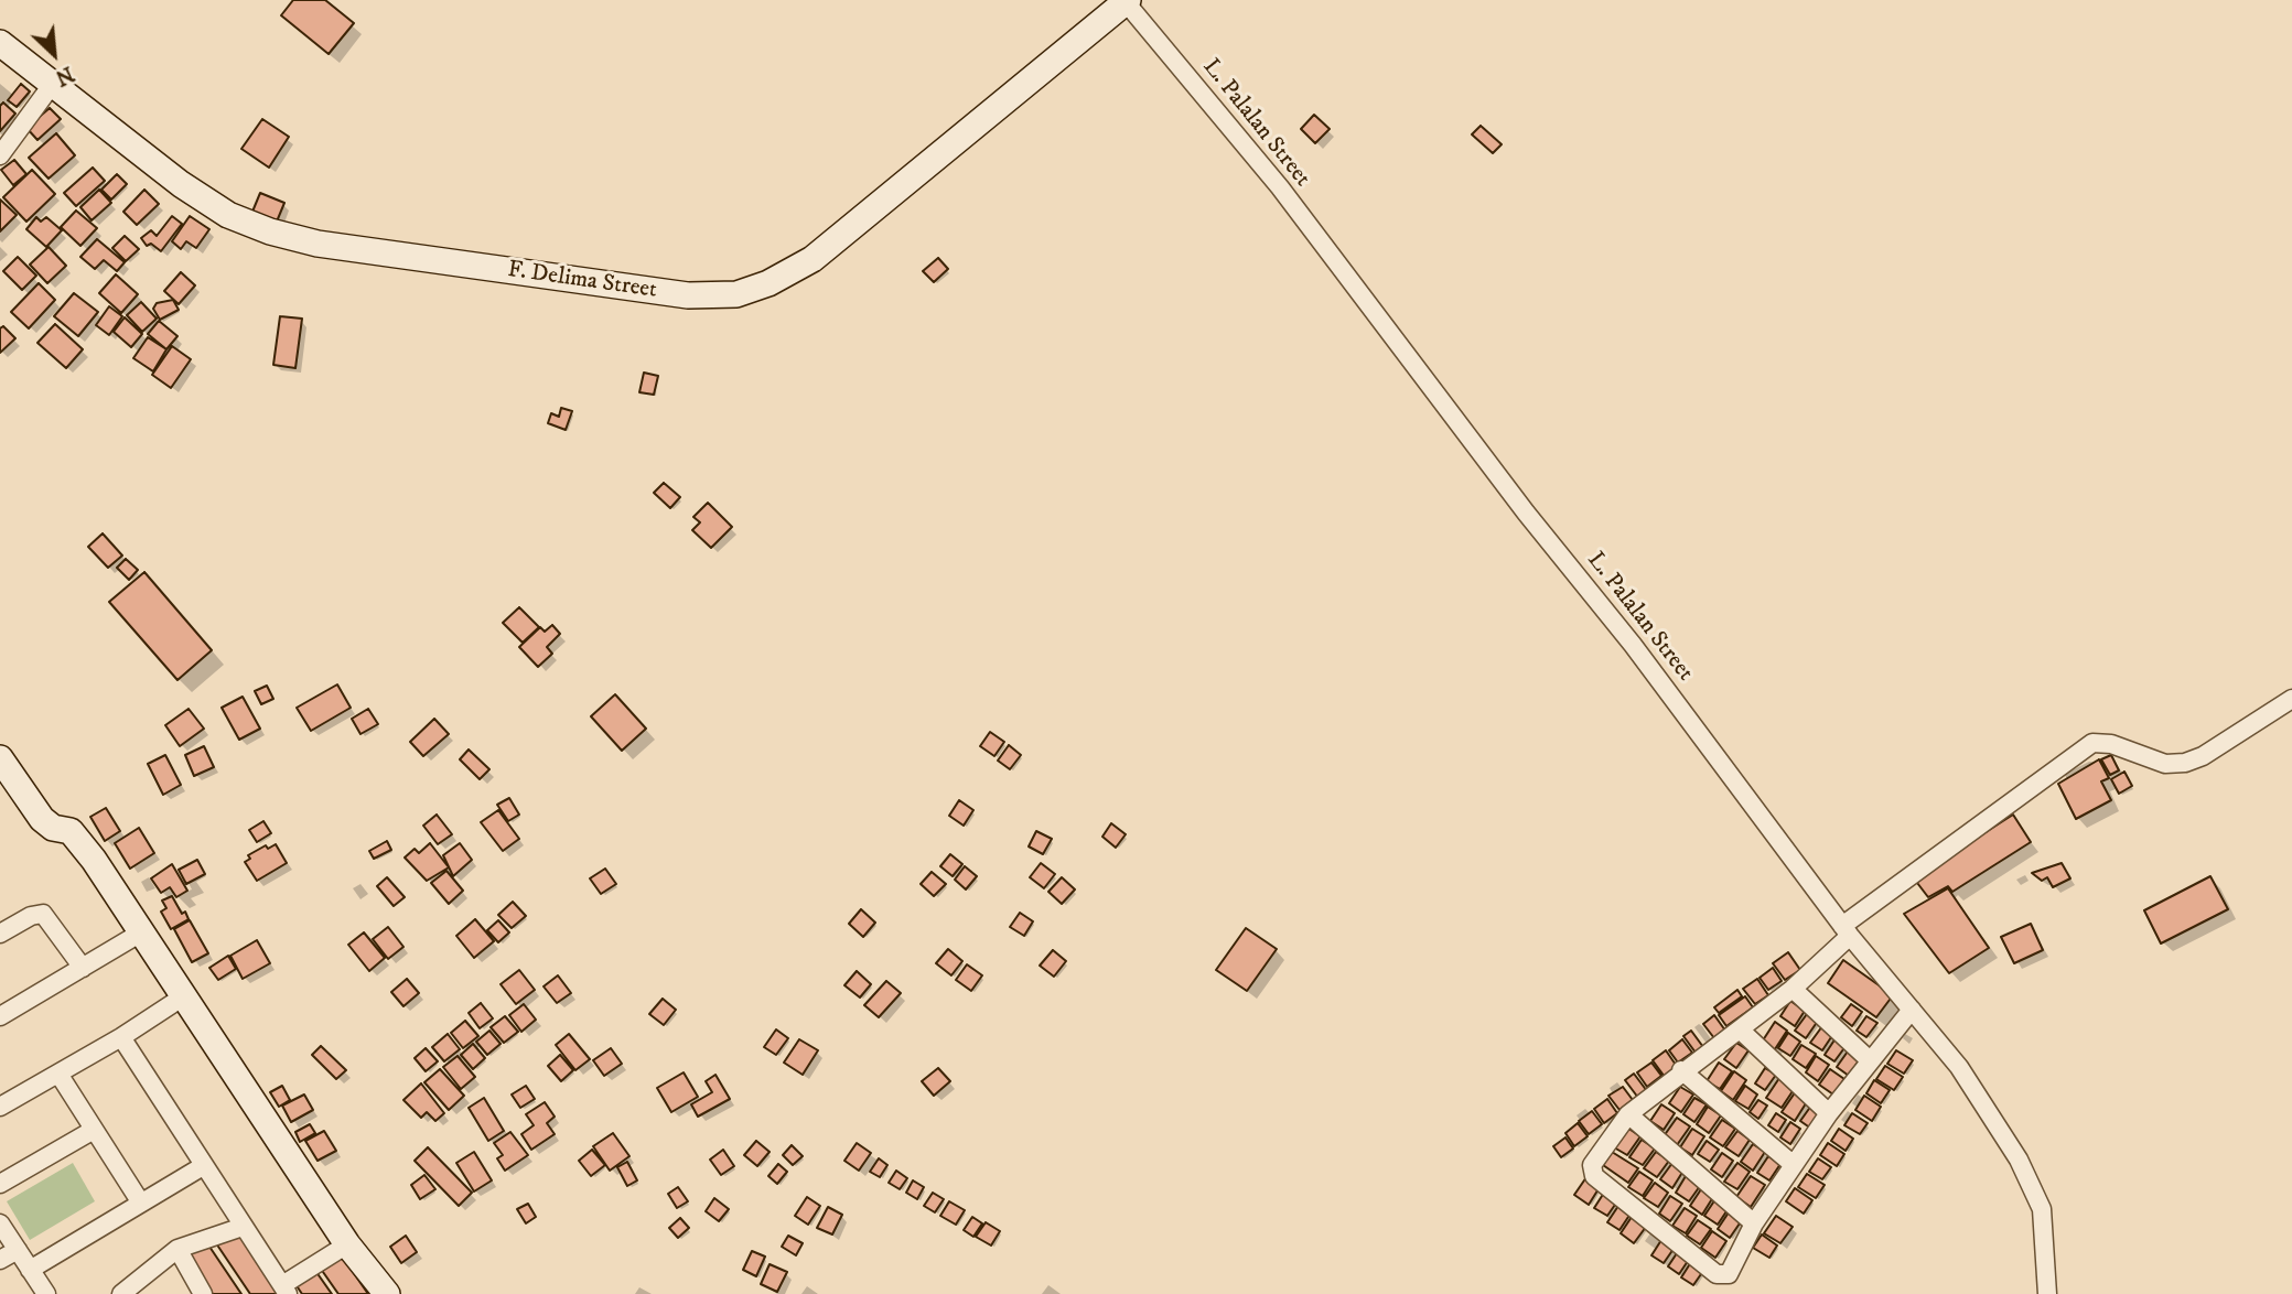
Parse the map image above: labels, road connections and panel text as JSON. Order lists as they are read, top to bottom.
{
  "streets": {
    "street": ["L. Palalan Street", "F. Delima Street"]
  },
  "crossings": [
    ["L. Palalan Street", "F. Delima Street"]
  ],
  "north": "bottom right"
}
